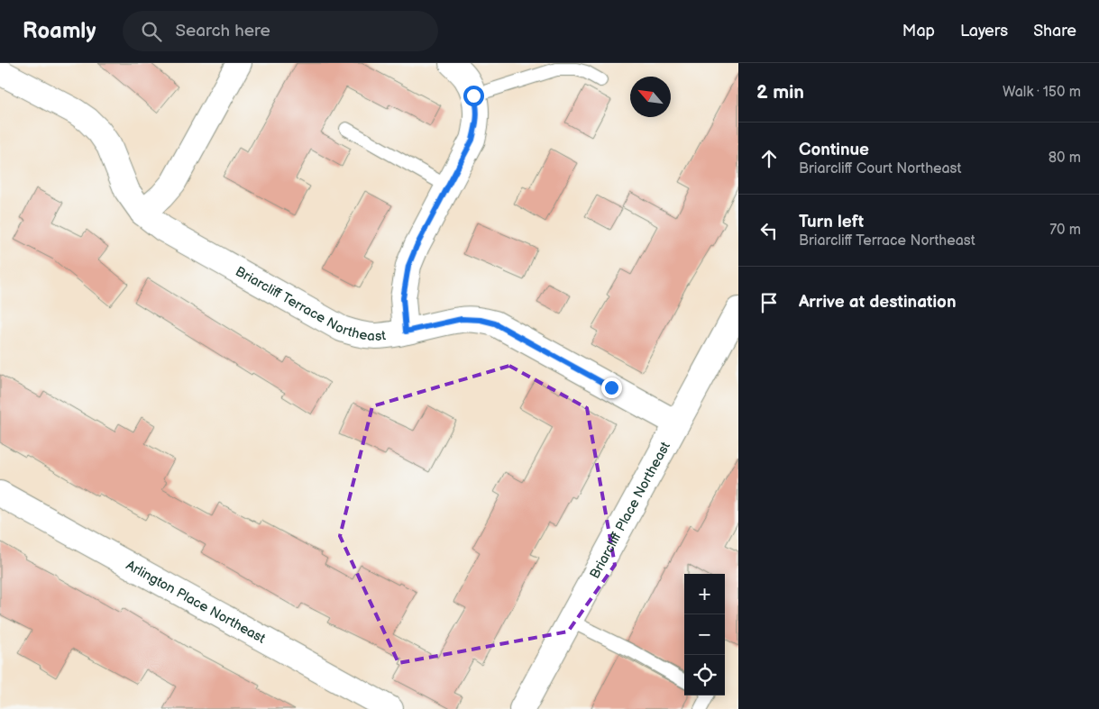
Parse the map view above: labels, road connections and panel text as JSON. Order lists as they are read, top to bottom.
{
  "streets": {
    "street": ["Briarcliff Terrace Northeast", "Briarcliff Place Northeast", "Arlington Place Northeast"]
  },
  "crossings": [
    ["Briarcliff Terrace Northeast", "Briarcliff Place Northeast"]
  ],
  "north": "top left",
  "page": {
    "header": "Roamly",
    "search": "Search here",
    "nav": ["Map", "Layers", "Share"],
    "heading": ["2 min", "Walk · 150 m"],
    "list": [
      ["Continue", "Briarcliff Court Northeast", "80 m"],
      ["Turn left", "Briarcliff Terrace Northeast", "70 m"],
      "Arrive at destination"
    ],
    "map_buttons": ["+", "−"]
  }
}
